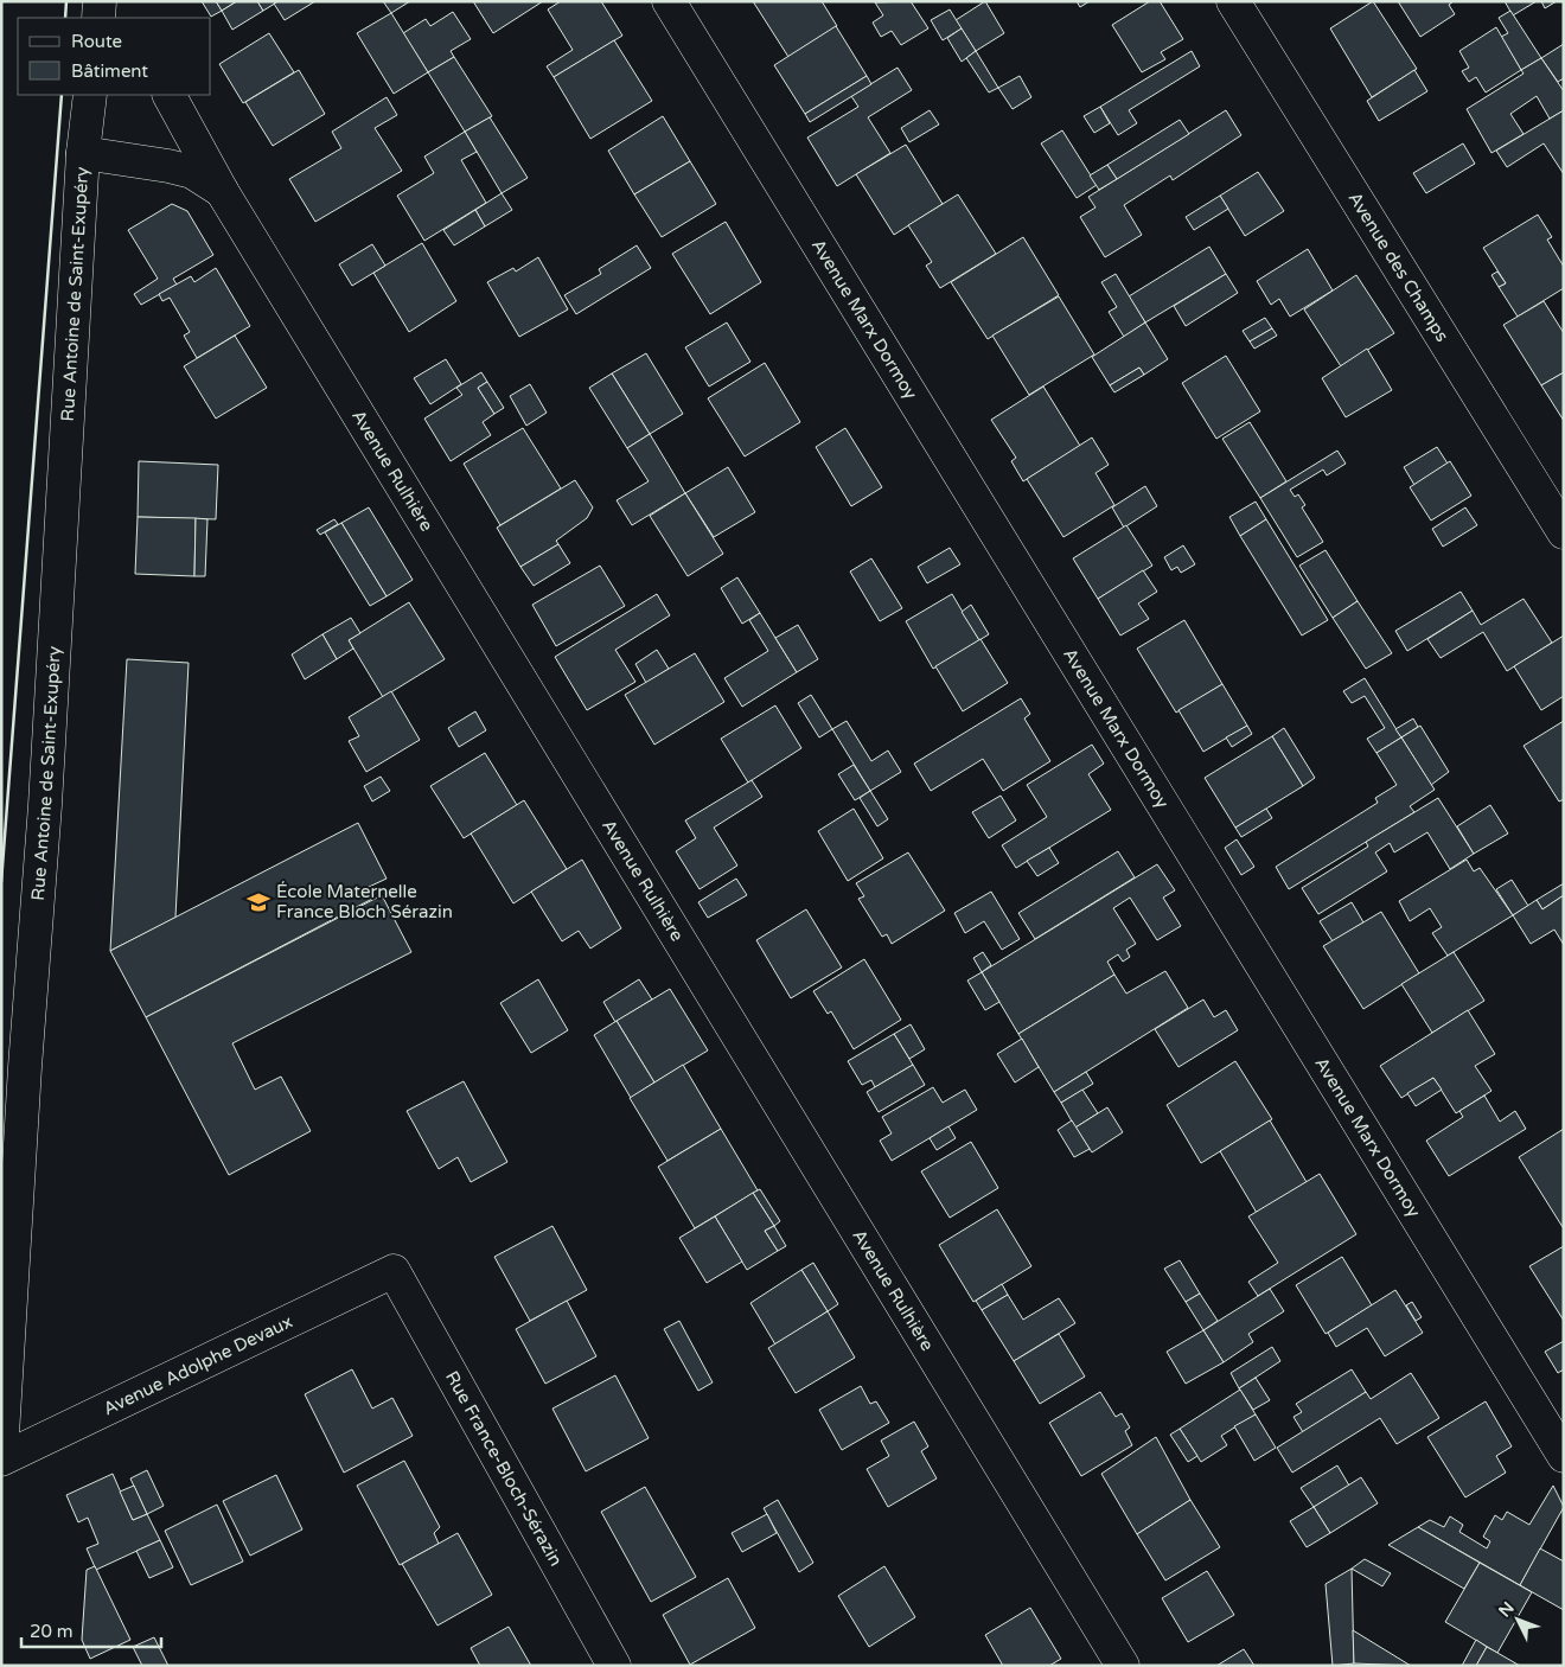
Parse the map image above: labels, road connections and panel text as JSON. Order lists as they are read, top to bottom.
{
  "streets": {
    "street": [
      "Avenue des Champs",
      "Rue Antoine de Saint-Exupéry",
      "Avenue Marx Dormoy",
      "Avenue Rulhière",
      "Avenue Adolphe Devaux",
      "Rue France-Bloch-Sérazin"
    ]
  },
  "crossings": [
    ["Avenue Adolphe Devaux", "Rue France-Bloch-Sérazin"]
  ],
  "places": {
    "school or university": ["École Maternelle France Bloch Sérazin"]
  },
  "legend": ["Route", "Bâtiment"],
  "scale_bar": "20 m",
  "north": "top left"
}
